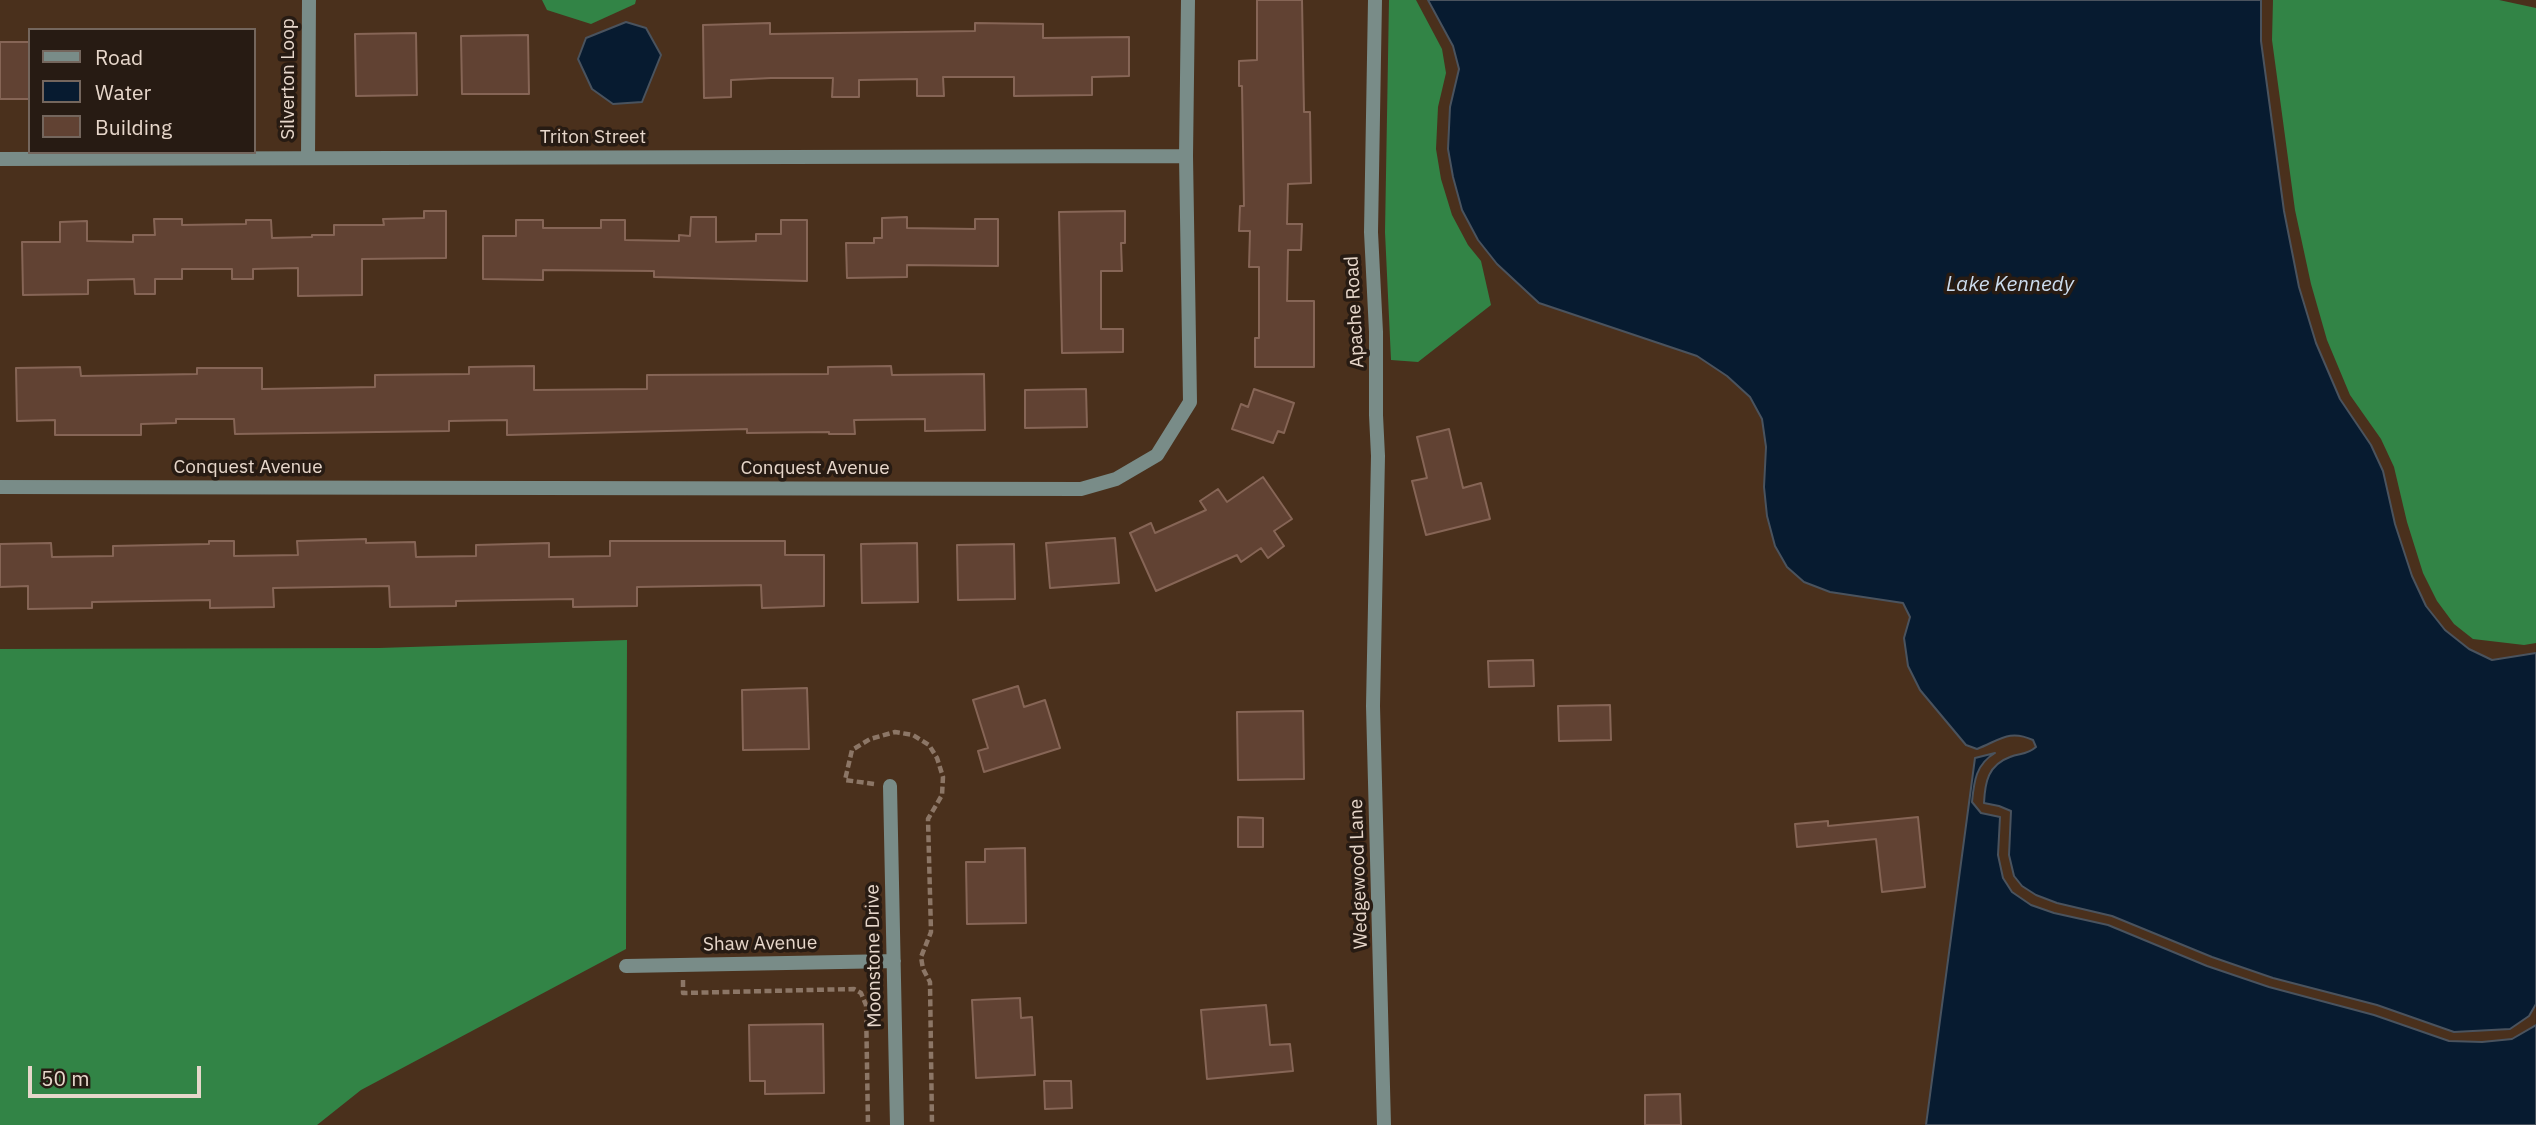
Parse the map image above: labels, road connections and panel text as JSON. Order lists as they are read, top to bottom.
{
  "streets": {
    "street": [
      "Silverton Loop",
      "Triton Street",
      "Apache Road",
      "Conquest Avenue",
      "Wedgewood Lane",
      "Shaw Avenue",
      "Moonstone Drive"
    ]
  },
  "crossings": [
    ["Silverton Loop", "Triton Street"],
    ["Triton Street", "Conquest Avenue"],
    ["Apache Road", "Wedgewood Lane"],
    ["Shaw Avenue", "Moonstone Drive"]
  ],
  "water": ["Lake Kennedy"],
  "legend": ["Road", "Water", "Building"],
  "scale_bar": "50 m"
}
